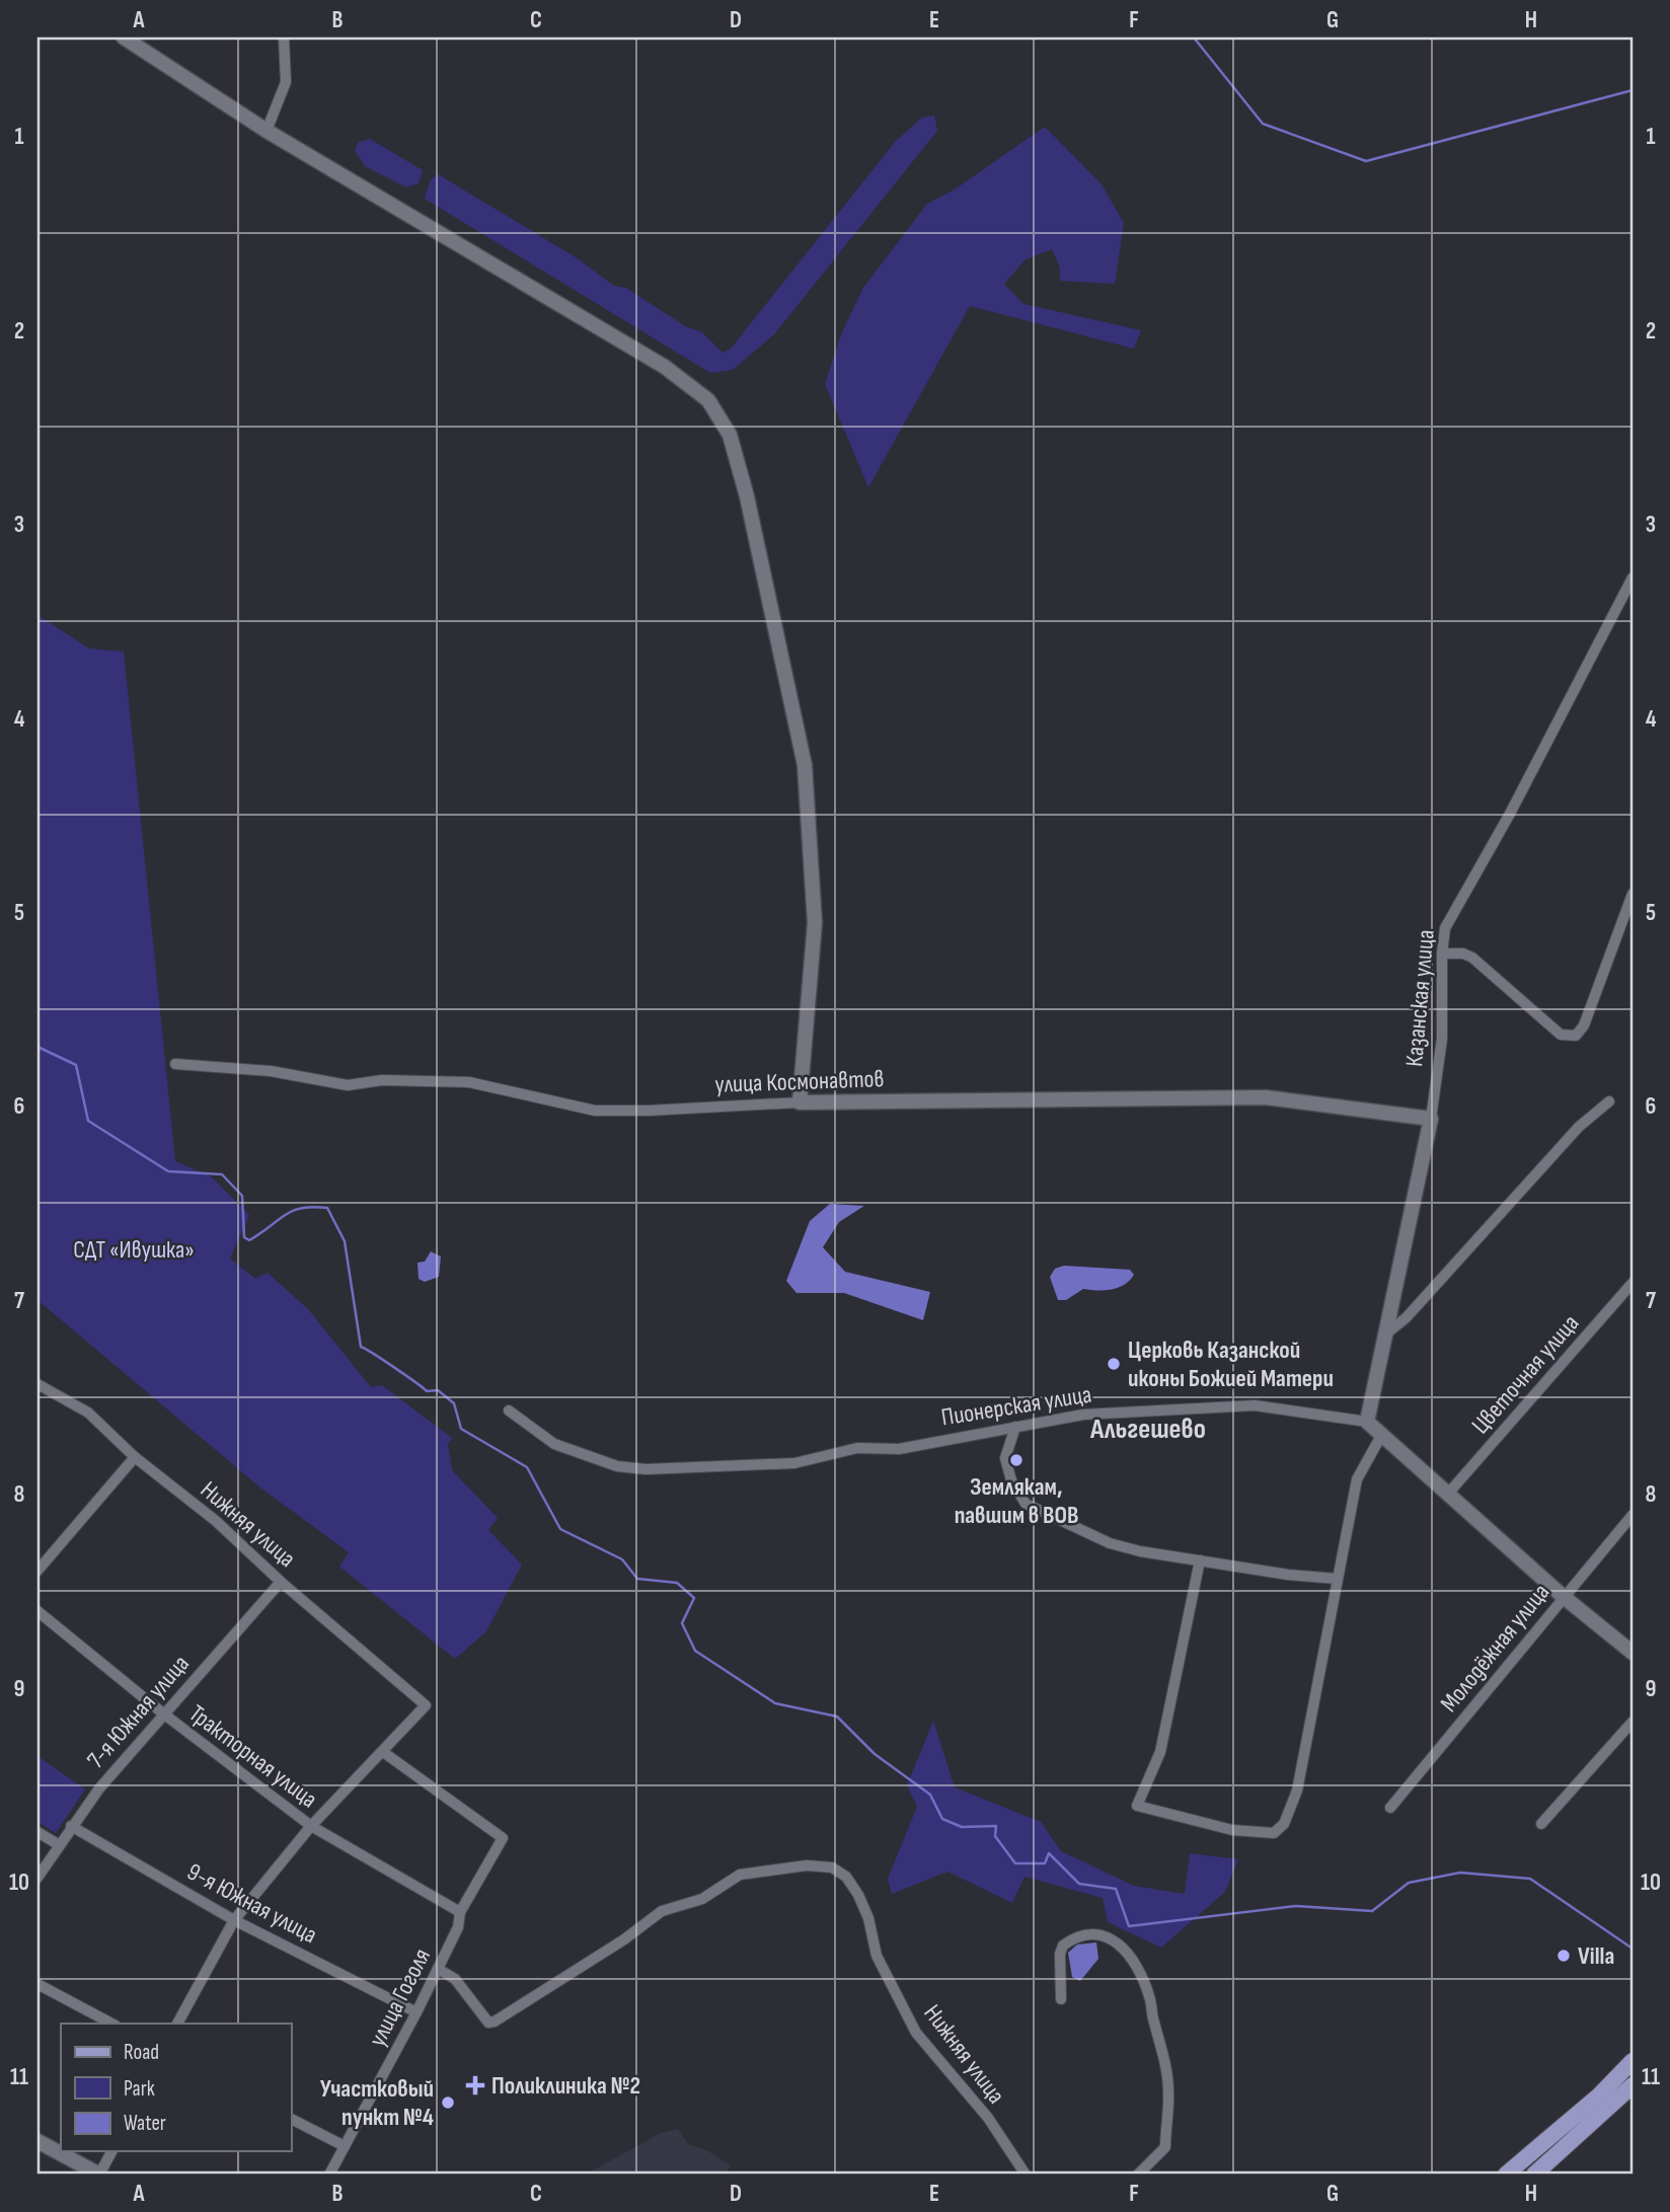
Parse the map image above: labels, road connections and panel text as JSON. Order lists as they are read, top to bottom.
{
  "streets": {
    "street": [
      "Казанская улица",
      "улица Космонавтов",
      "Цветочная улица",
      "Пионерская улица",
      "Нижняя улица",
      "Молодёжная улица",
      "7-я Южная улица",
      "Тракторная улица",
      "9-я Южная улица",
      "улица Гоголя"
    ]
  },
  "crossings": [
    ["Казанская улица", "улица Космонавтов"],
    ["Казанская улица", "Пионерская улица"],
    ["Нижняя улица", "7-я Южная улица"],
    ["Нижняя улица", "улица Гоголя"],
    ["7-я Южная улица", "Тракторная улица"],
    ["7-я Южная улица", "9-я Южная улица"],
    ["Тракторная улица", "улица Гоголя"],
    ["9-я Южная улица", "улица Гоголя"]
  ],
  "districts": ["Альгешево"],
  "parks": ["СДТ «Ивушка»"],
  "places": {
    "other": [
      "Церковь Казанской иконы Божией Матери",
      "Землякам, павшим в ВОВ",
      "Villa",
      "Участковый пункт №4"
    ],
    "health": ["Поликлиника №2"]
  },
  "legend": ["Road", "Park", "Water"],
  "grid": {
    "columns": [
      "A",
      "B",
      "C",
      "D",
      "E",
      "F",
      "G",
      "H"
    ],
    "rows": [
      "1",
      "2",
      "3",
      "4",
      "5",
      "6",
      "7",
      "8",
      "9",
      "10",
      "11"
    ]
  }
}
